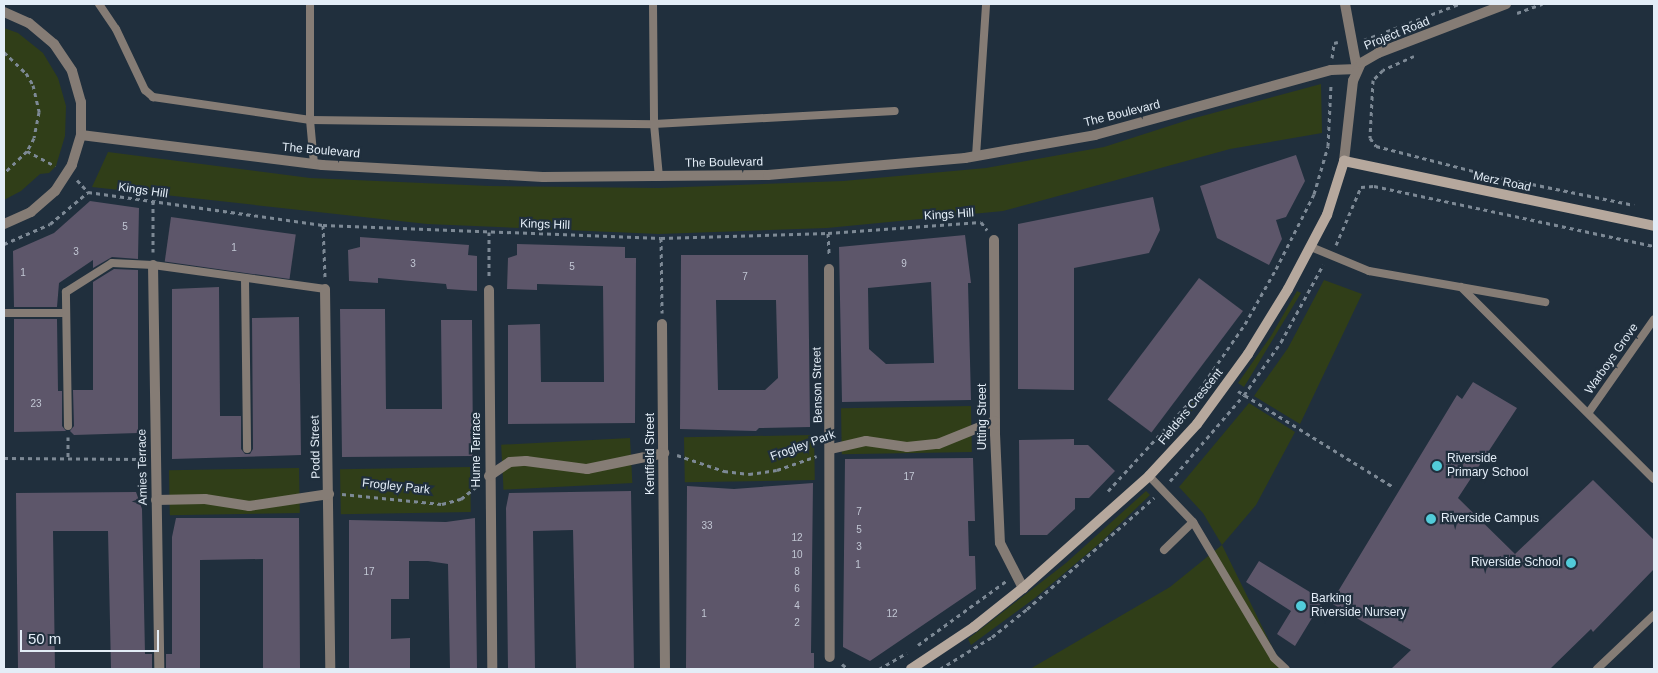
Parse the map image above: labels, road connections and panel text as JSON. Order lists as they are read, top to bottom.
{
  "streets": {
    "street": [
      "Project Road",
      "The Boulevard",
      "Merz Road",
      "Benson Street",
      "Fielders Crescent",
      "Utting Street",
      "Frogley Park",
      "Podd Street",
      "Hume Terrace",
      "Kentfield Street",
      "Amies Terrace"
    ],
    "lane": ["Warboys Grove"],
    "path": ["Kings Hill"]
  },
  "crossings": [
    ["Project Road", "The Boulevard"],
    ["Project Road", "Fielders Crescent"],
    ["The Boulevard", "Fielders Crescent"],
    ["Merz Road", "Fielders Crescent"],
    ["Kings Hill", "Utting Street"],
    ["Benson Street", "Frogley Park"],
    ["Fielders Crescent", "Utting Street"],
    ["Utting Street", "Frogley Park"],
    ["Frogley Park", "Podd Street"],
    ["Frogley Park", "Hume Terrace"],
    ["Frogley Park", "Kentfield Street"]
  ],
  "places": [
    "Riverside Primary School",
    "Riverside Campus",
    "Riverside School",
    "Barking Riverside Nursery"
  ],
  "house_numbers": [
    "5",
    "1",
    "3",
    "3",
    "9",
    "5",
    "1",
    "7",
    "23",
    "17",
    "7",
    "33",
    "5",
    "12",
    "3",
    "10",
    "1",
    "17",
    "8",
    "6",
    "4",
    "1",
    "12",
    "2"
  ],
  "scale_bar": "50 m"
}
